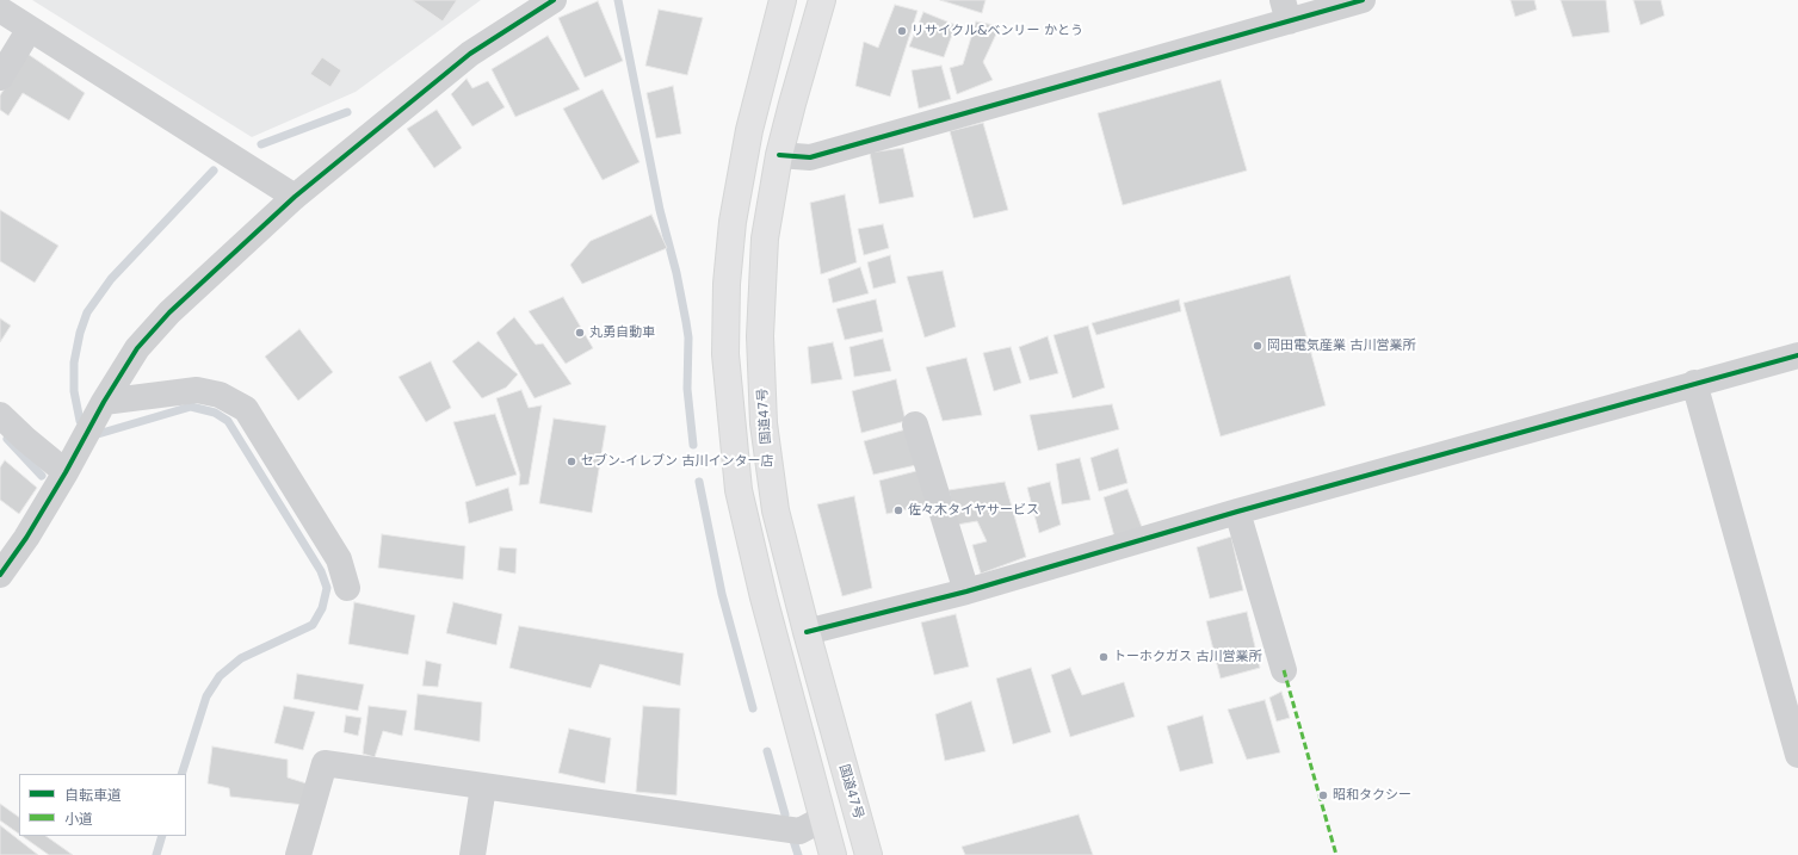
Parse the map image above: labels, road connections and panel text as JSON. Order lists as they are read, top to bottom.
{
  "streets": {
    "highway": ["国道47号"]
  },
  "places": [
    "リサイクル&ベンリー かとう",
    "丸勇自動車",
    "岡田電気産業 古川営業所",
    "セブン-イレブン 古川インター店",
    "佐々木タイヤサービス",
    "トーホクガス 古川営業所",
    "昭和タクシー"
  ],
  "legend": ["自転車道", "小道"]
}
